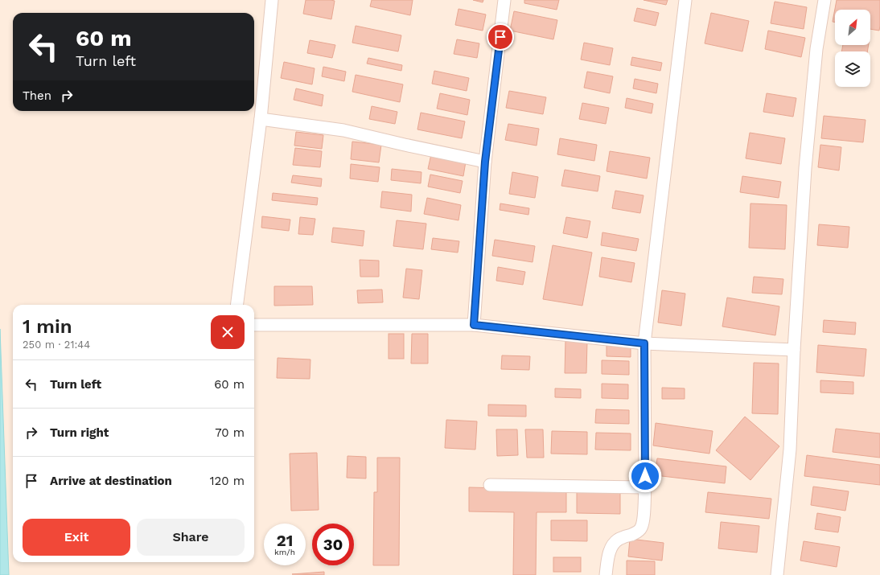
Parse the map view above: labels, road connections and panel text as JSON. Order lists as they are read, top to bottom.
{
  "north": "top right",
  "page": {
    "turn": ["60 m", "Turn left"],
    "then": "Then",
    "heading": ["1 min", "250 m · 21:44"],
    "list": [
      {
        "name": "Turn left",
        "value": "60 m"
      },
      {
        "name": "Turn right",
        "value": "70 m"
      },
      {
        "name": "Arrive at destination",
        "value": "120 m"
      }
    ],
    "buttons": ["Exit", "Share"],
    "speed": "21 km/h",
    "limit": "30"
  }
}
